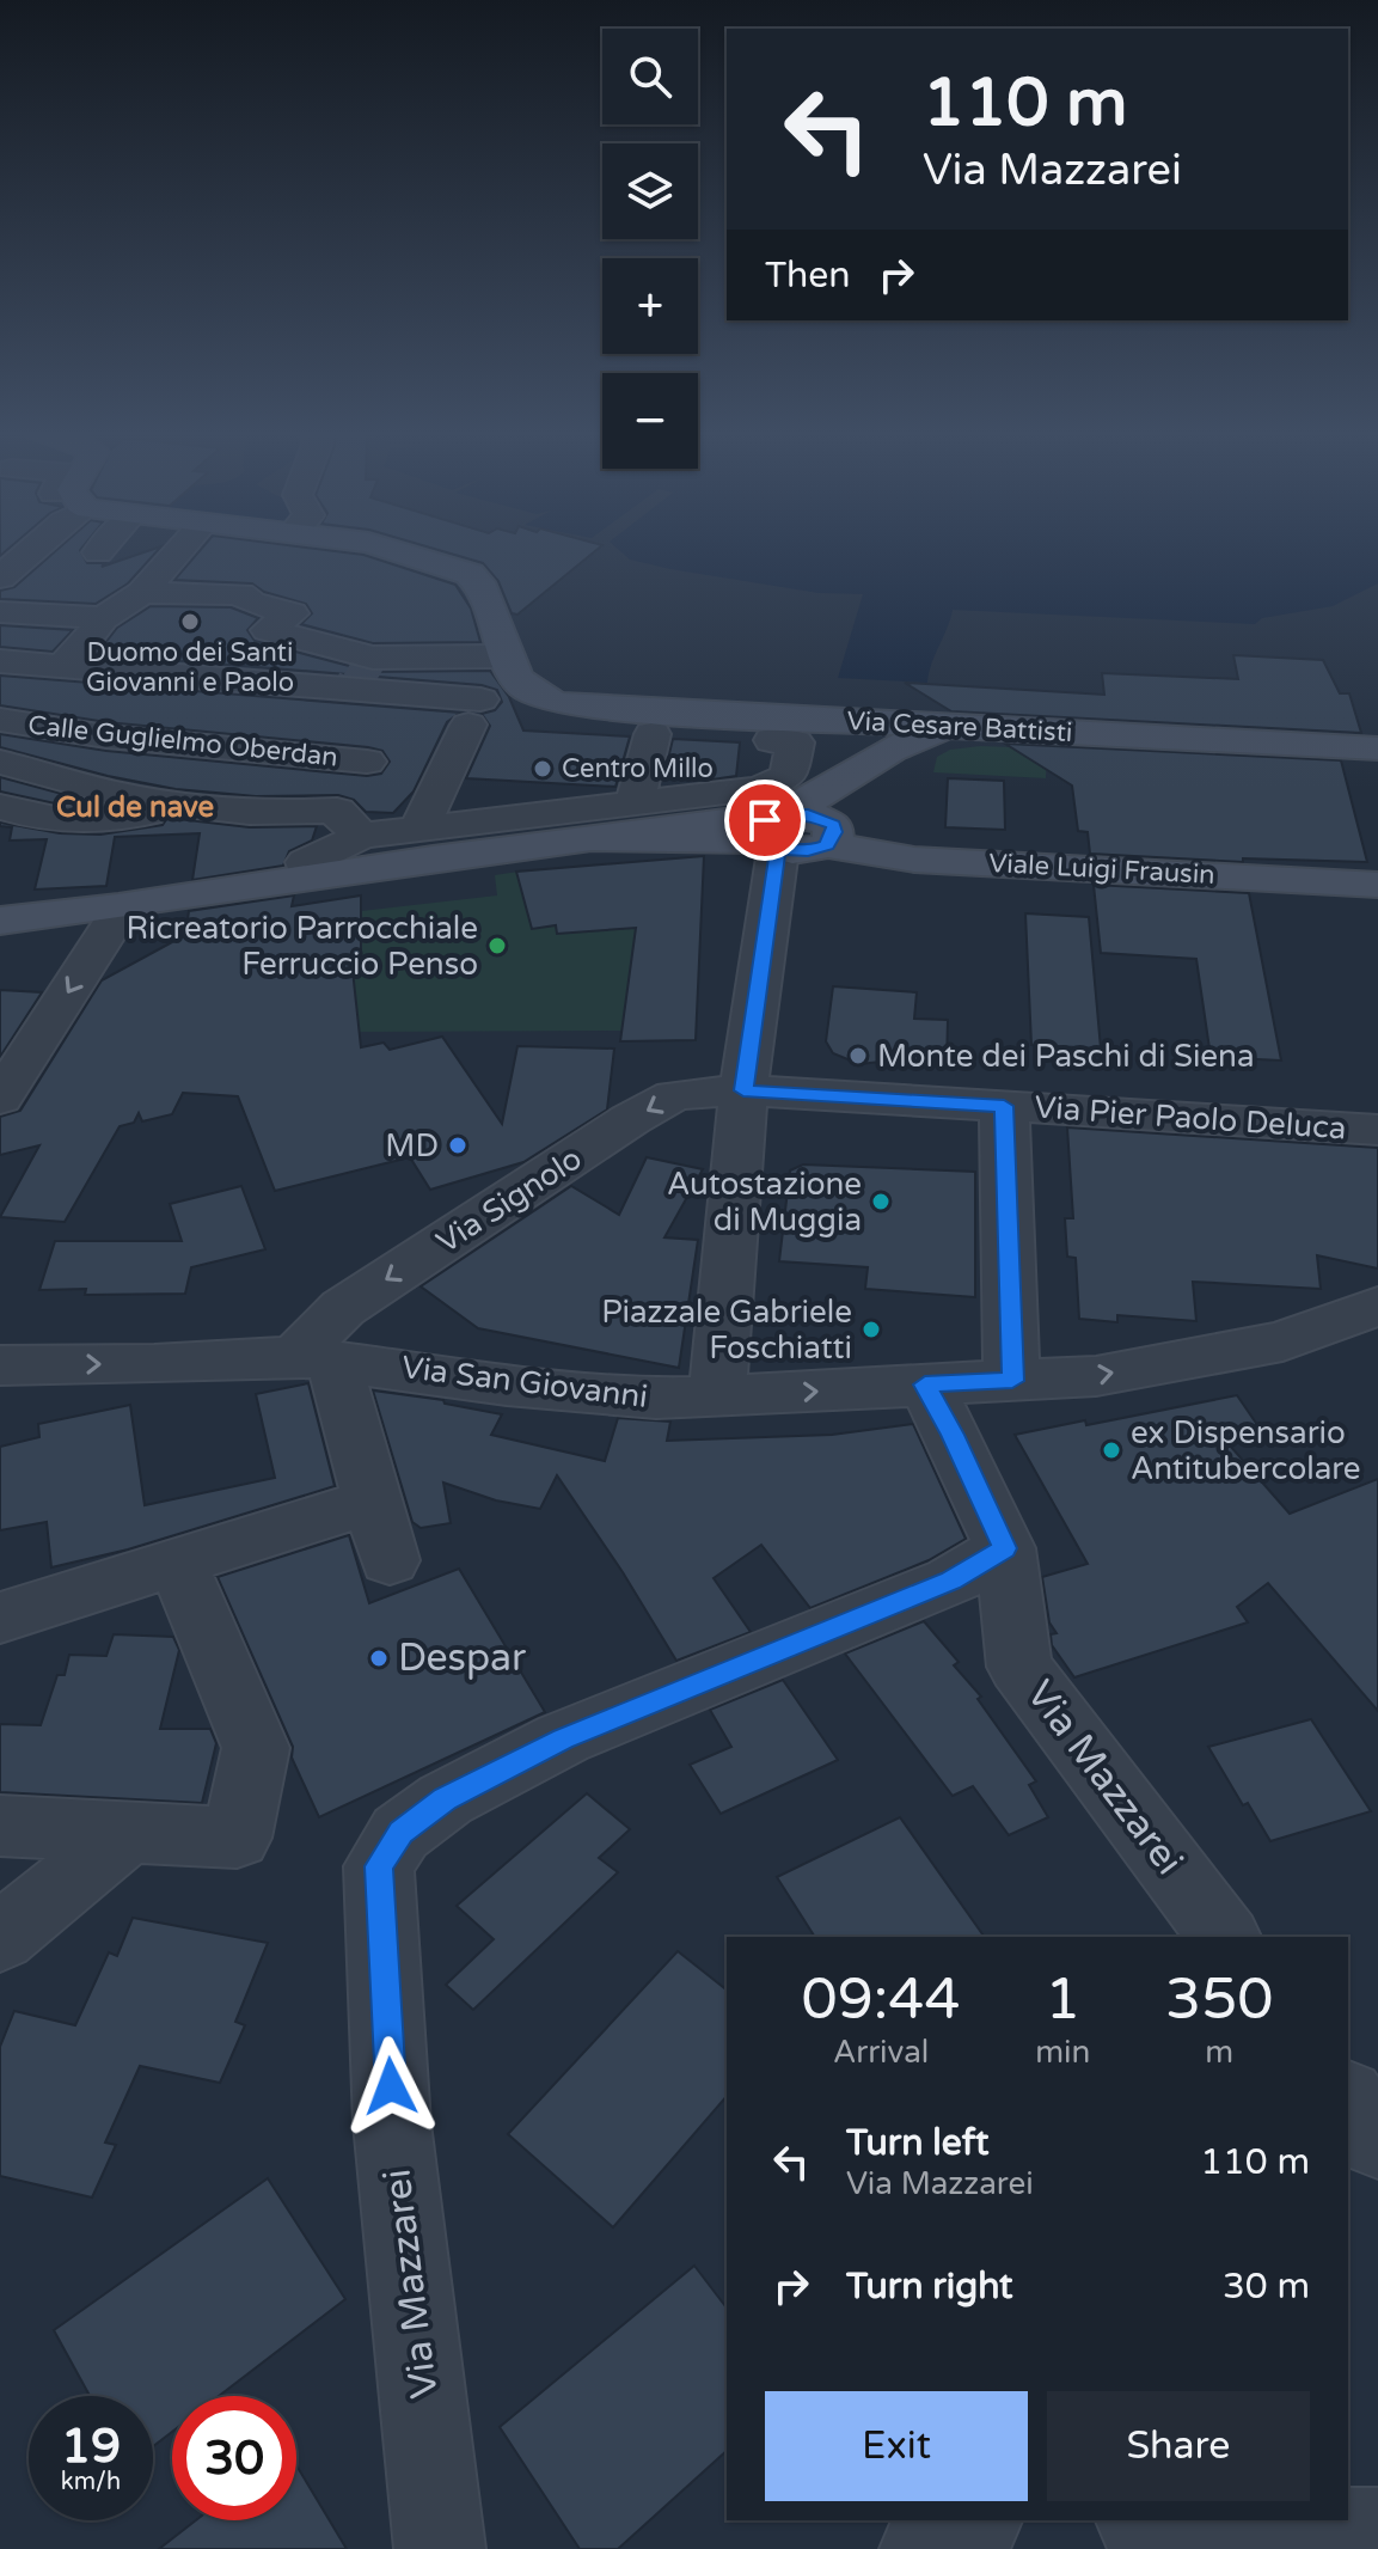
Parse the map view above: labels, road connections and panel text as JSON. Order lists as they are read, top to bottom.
{
  "streets": {
    "main road": ["Via Cesare Battisti", "Viale Luigi Frausin"],
    "street": [
      "Calle Guglielmo Oberdan",
      "Via Pier Paolo Deluca",
      "Via Signolo",
      "Via San Giovanni",
      "Via Mazzarei"
    ]
  },
  "crossings": [
    ["Via Pier Paolo Deluca", "Via Signolo"],
    ["Via Signolo", "Via San Giovanni"]
  ],
  "districts": ["Cul de nave"],
  "places": [
    "Duomo dei Santi Giovanni e Paolo",
    "Centro Millo",
    "Ricreatorio Parrocchiale Ferruccio Penso",
    "Monte dei Paschi di Siena",
    "MD",
    "Autostazione di Muggia",
    "Piazzale Gabriele Foschiatti",
    "ex Dispensario Antitubercolare",
    "Despar"
  ],
  "page": {
    "map_buttons": ["+", "−"],
    "turn": ["110 m", "Via Mazzarei"],
    "then": "Then",
    "eta": [
      "09:44",
      "Arrival",
      "1",
      "min",
      "350",
      "m"
    ],
    "list": [
      {
        "name": "Turn left",
        "note": "Via Mazzarei",
        "value": "110 m"
      },
      {
        "name": "Turn right",
        "value": "30 m"
      }
    ],
    "buttons": ["Exit", "Share"],
    "speed": "19 km/h",
    "limit": "30"
  }
}
